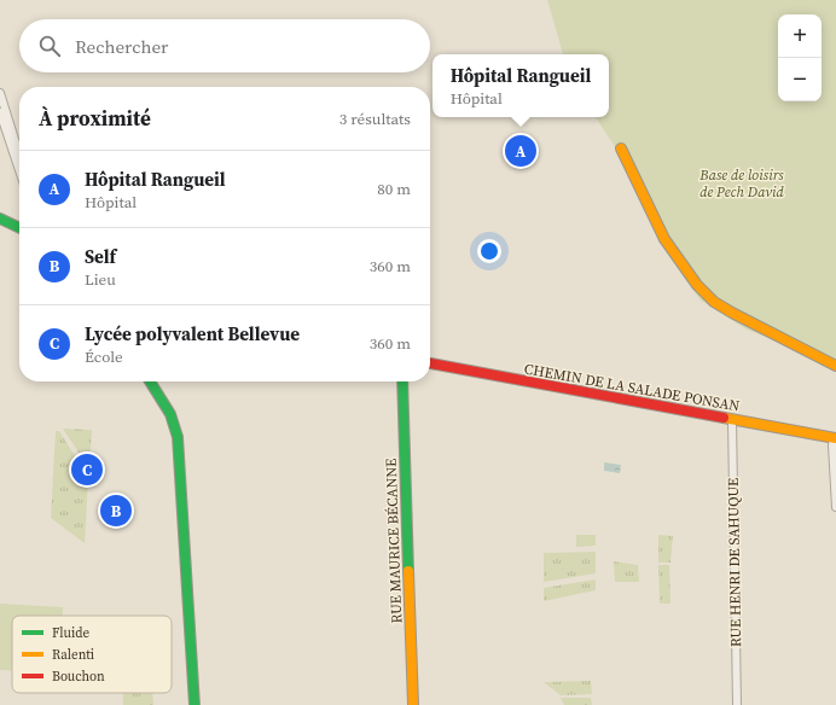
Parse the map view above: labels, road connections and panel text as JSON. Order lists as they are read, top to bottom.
{
  "streets": {
    "street": ["CHEMIN DE LA SALADE PONSAN", "RUE MAURICE BÉCANNE", "RUE HENRI DE SAHUQUE"]
  },
  "crossings": [
    ["CHEMIN DE LA SALADE PONSAN", "RUE HENRI DE SAHUQUE"]
  ],
  "parks": ["Base de loisirs de Pech David"],
  "legend": ["Fluide", "Ralenti", "Bouchon"],
  "page": {
    "map_buttons": ["+", "−"],
    "search": "Rechercher",
    "popup": ["Hôpital Rangueil", "Hôpital"],
    "heading": ["À proximité", "3 résultats"],
    "pins": ["A", "C", "B"],
    "list": [
      {
        "mark": "A",
        "name": "Hôpital Rangueil",
        "note": "Hôpital",
        "value": "80 m"
      },
      {
        "mark": "B",
        "name": "Self",
        "note": "Lieu",
        "value": "360 m"
      },
      {
        "mark": "C",
        "name": "Lycée polyvalent Bellevue",
        "note": "École",
        "value": "360 m"
      }
    ]
  }
}
